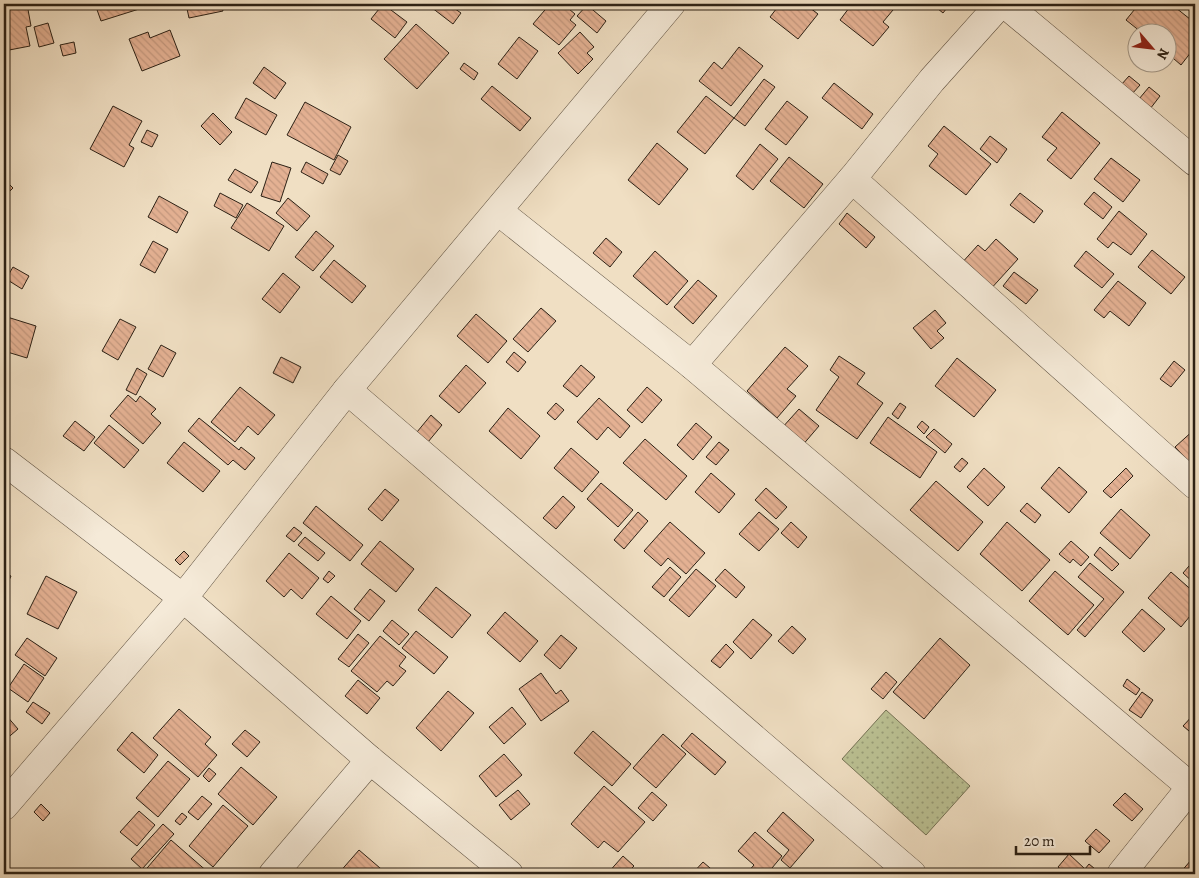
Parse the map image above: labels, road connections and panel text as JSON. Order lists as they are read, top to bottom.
{
  "scale_bar": "20 m",
  "north": "bottom right"
}
